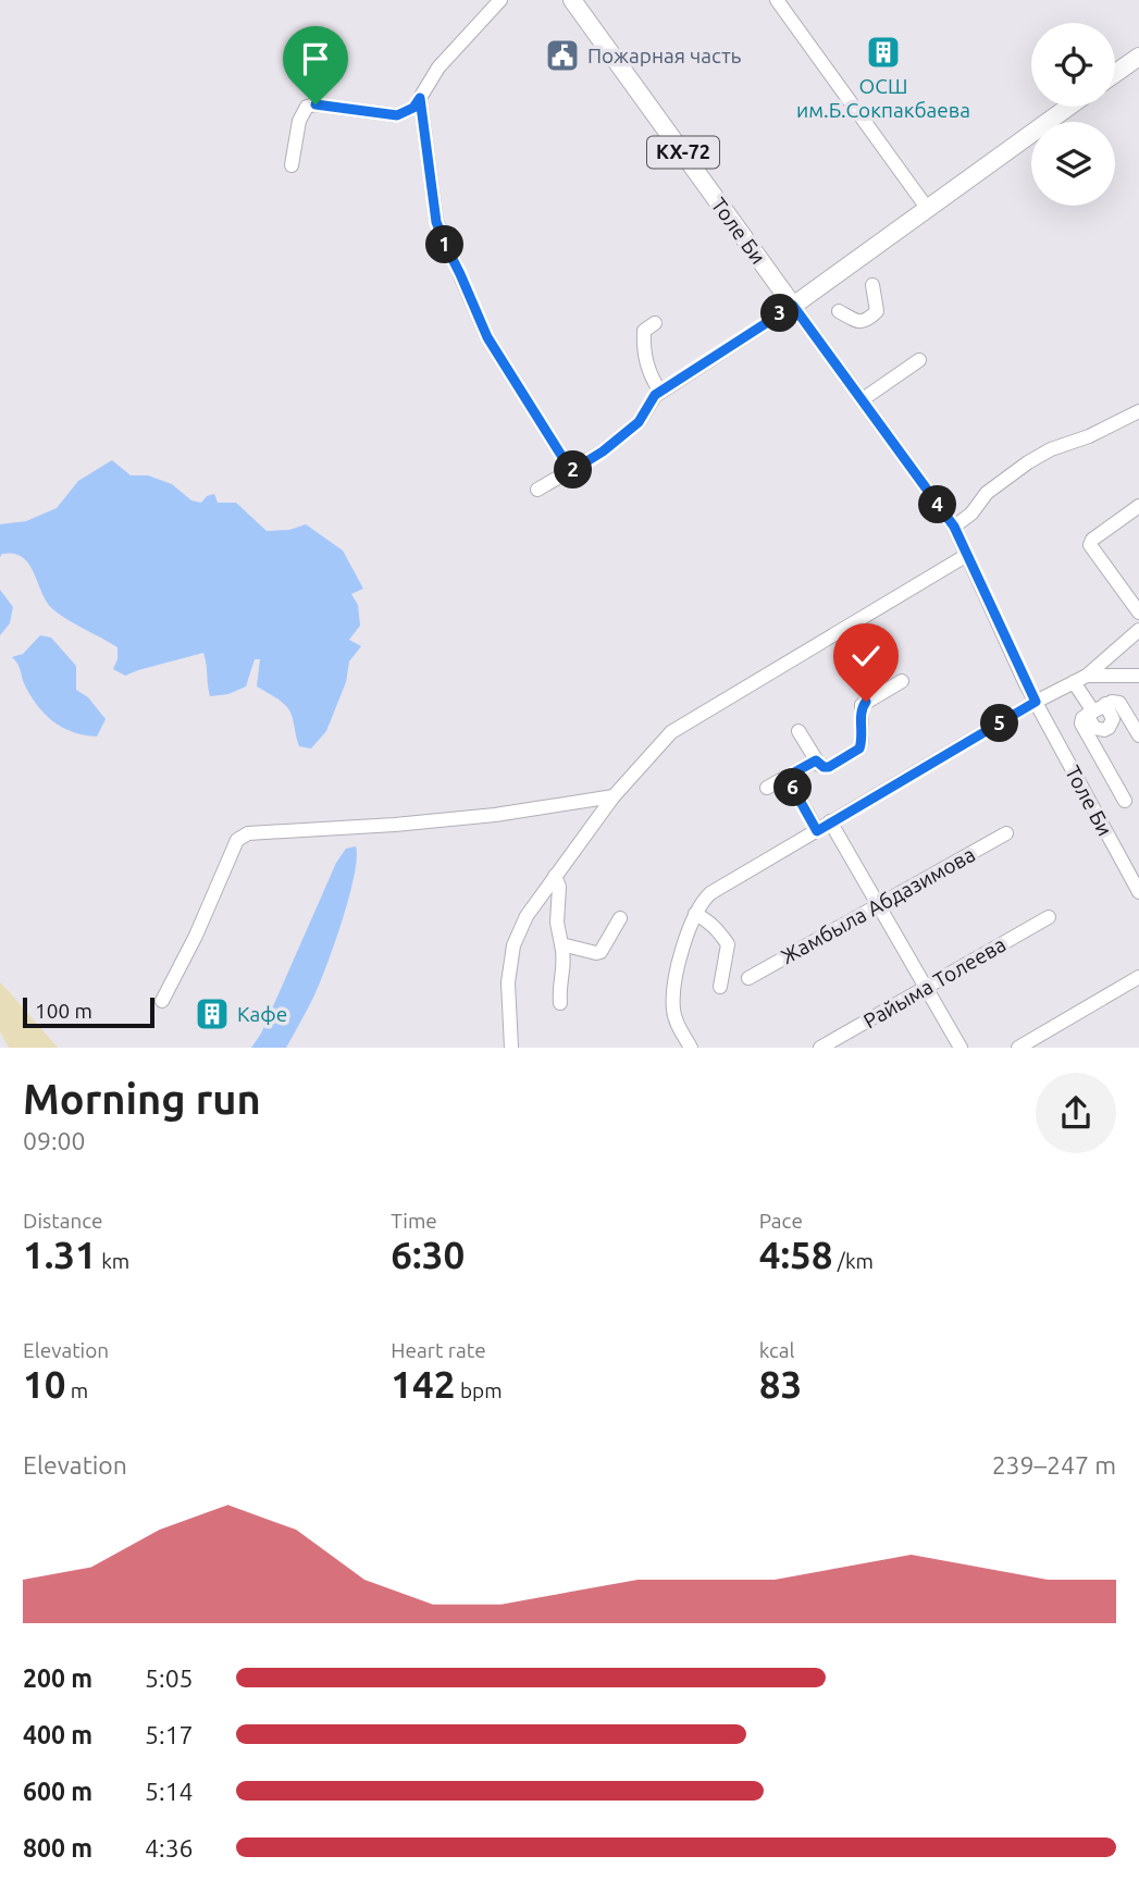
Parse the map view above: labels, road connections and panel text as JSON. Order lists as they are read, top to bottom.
{
  "streets": {
    "main road": ["КХ-72", "Толе Би"],
    "street": ["Жамбыла Абдазимова", "Райыма Толеева"]
  },
  "places": {
    "building": ["ОСШ им.Б.Сокпакбаева", "Кафе"],
    "public building": ["Пожарная часть"]
  },
  "scale_bar": "100 m",
  "page": {
    "pins": [
      "1",
      "3",
      "2",
      "4",
      "5",
      "6"
    ],
    "scale": "100 m",
    "heading": ["Morning run", "09:00"],
    "stats": [
      ["Distance", "1.31 km"],
      ["Time", "6:30"],
      ["Pace", "4:58 /km"],
      ["Elevation", "10 m"],
      ["Heart rate", "142 bpm"],
      ["kcal", "83"]
    ],
    "chart": ["Elevation", "239–247 m"],
    "list": [
      {
        "name": "200 m",
        "note": "5:05"
      },
      {
        "name": "400 m",
        "note": "5:17"
      },
      {
        "name": "600 m",
        "note": "5:14"
      },
      {
        "name": "800 m",
        "note": "4:36"
      }
    ]
  }
}
